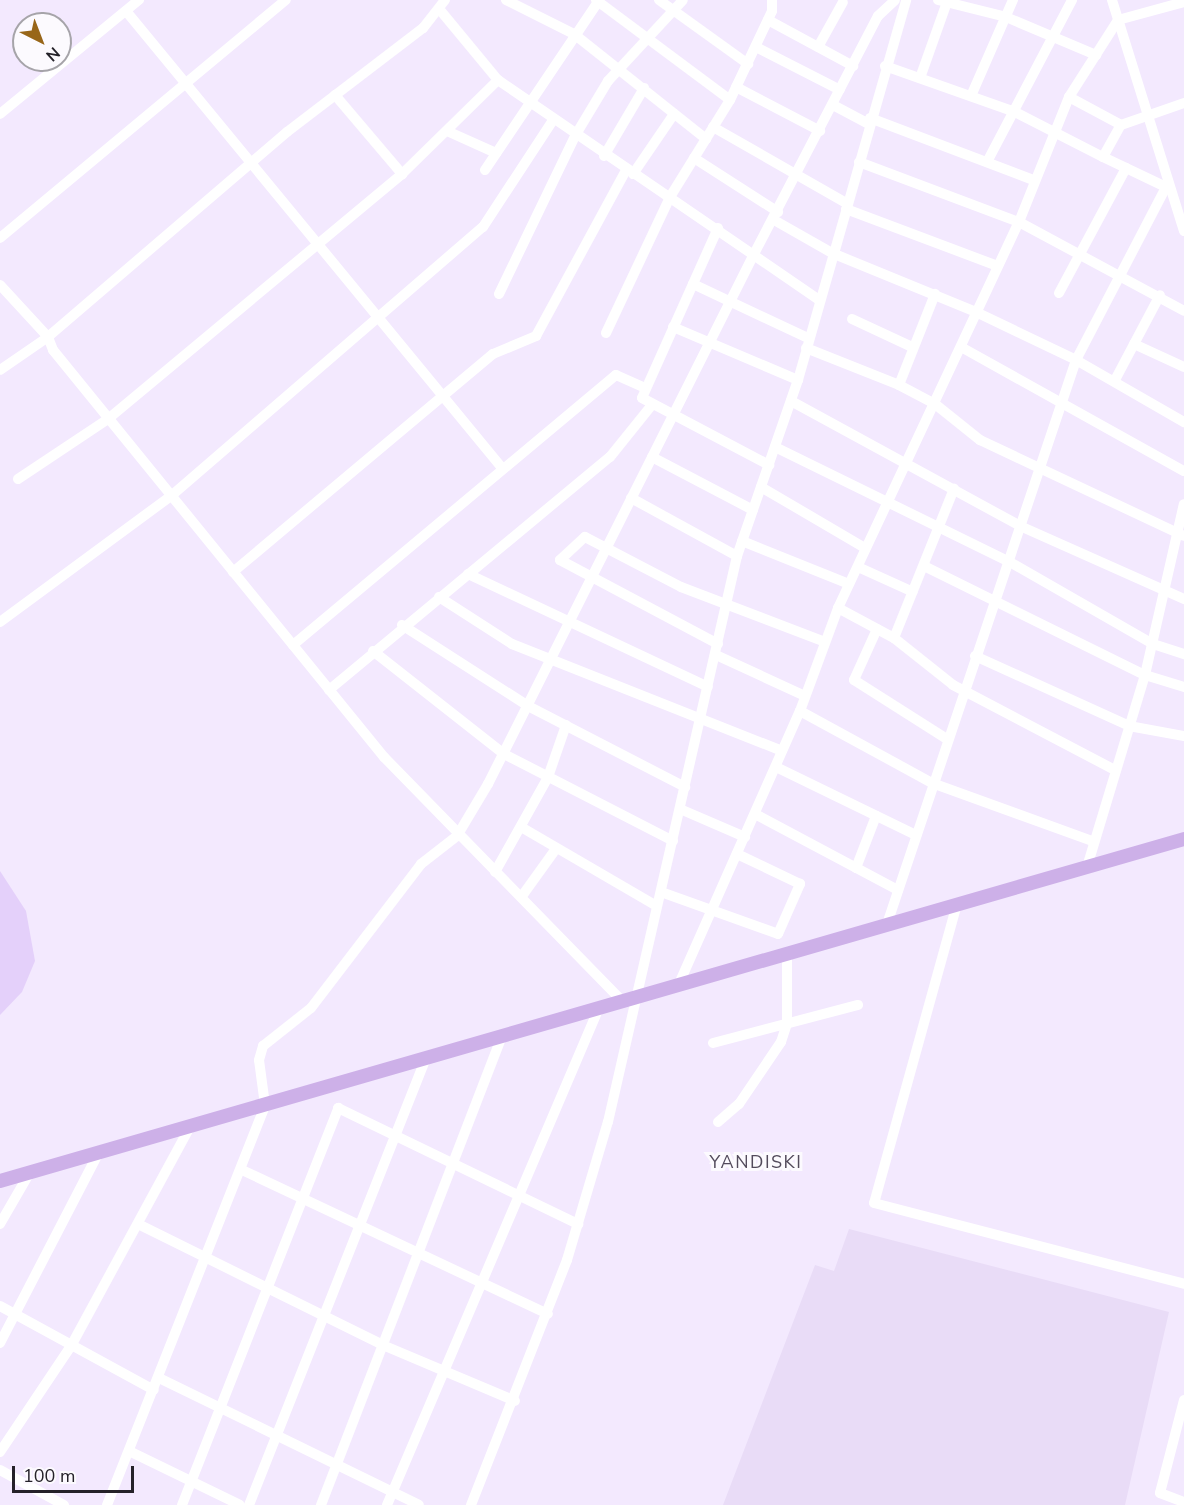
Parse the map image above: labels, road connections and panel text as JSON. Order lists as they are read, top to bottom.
{
  "districts": ["YANDISKI"],
  "scale_bar": "100 m",
  "north": "bottom right"
}
